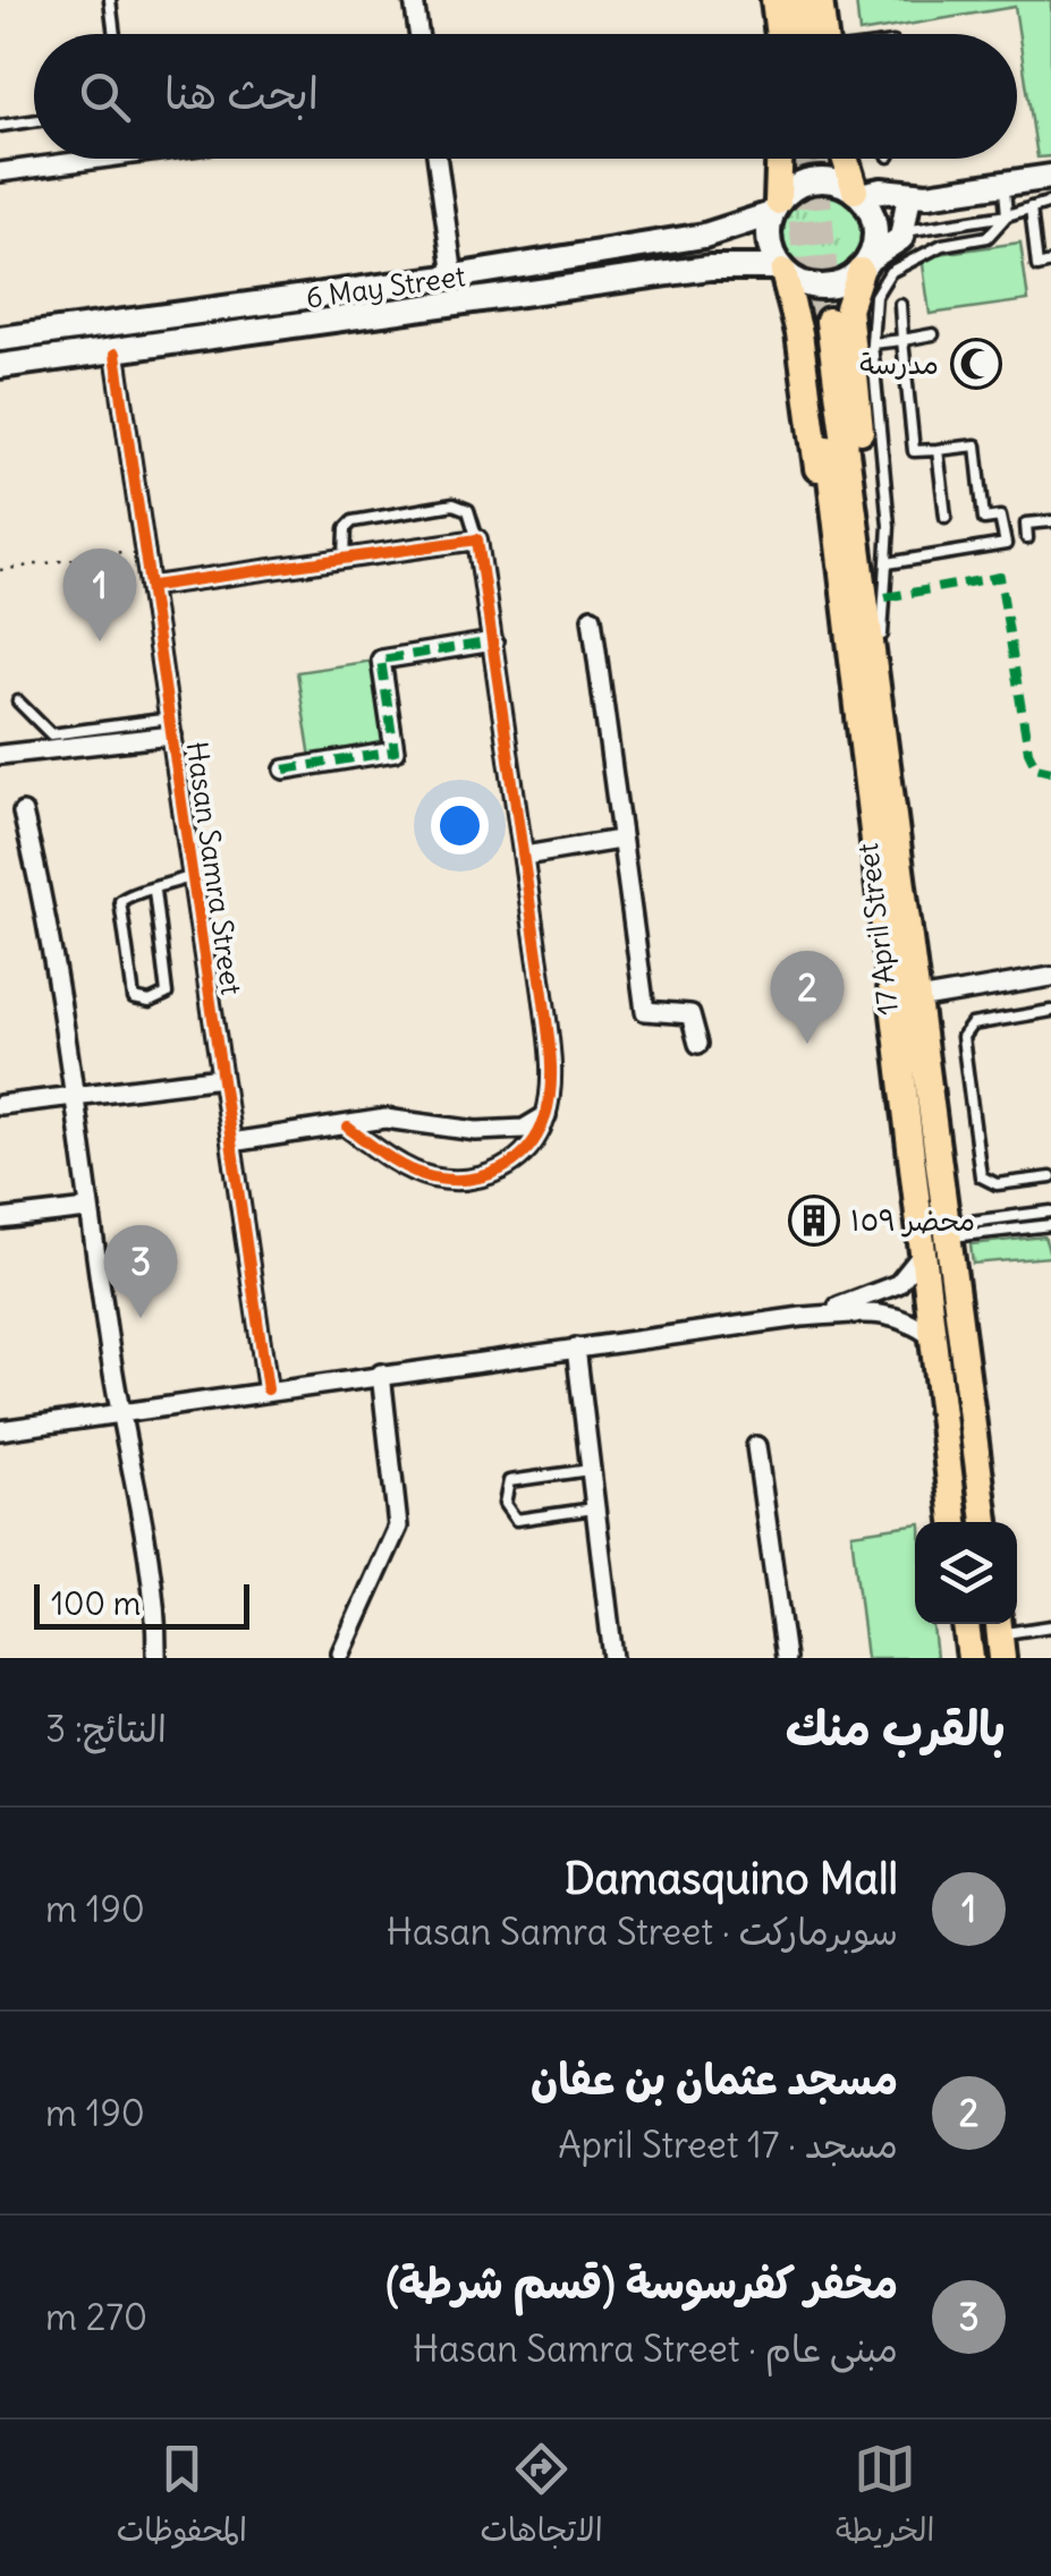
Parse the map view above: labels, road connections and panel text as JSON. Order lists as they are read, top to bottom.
{
  "streets": {
    "main road": ["6 May Street", "17 April Street"],
    "street": ["Hasan Samra Street"]
  },
  "crossings": [
    ["6 May Street", "Hasan Samra Street"]
  ],
  "places": {
    "mosque": ["مدرسة"],
    "building": ["محضر ١٥٩"]
  },
  "scale_bar": "100 m",
  "page": {
    "search": "ابحث هنا",
    "pins": ["1", "2", "3"],
    "scale": "100 m",
    "heading": ["بالقرب منك", "النتائج: 3"],
    "list": [
      {
        "mark": "1",
        "name": "Damasquino Mall",
        "note": "سوبرماركت · Hasan Samra Street",
        "value": "190 m"
      },
      {
        "mark": "2",
        "name": "مسجد عثمان بن عفان",
        "note": "مسجد · 17 April Street",
        "value": "190 m"
      },
      {
        "mark": "3",
        "name": "مخفر كفرسوسة (قسم شرطة)",
        "note": "مبنى عام · Hasan Samra Street",
        "value": "270 m"
      }
    ],
    "nav": ["الخريطة", "الاتجاهات", "المحفوظات"]
  }
}
